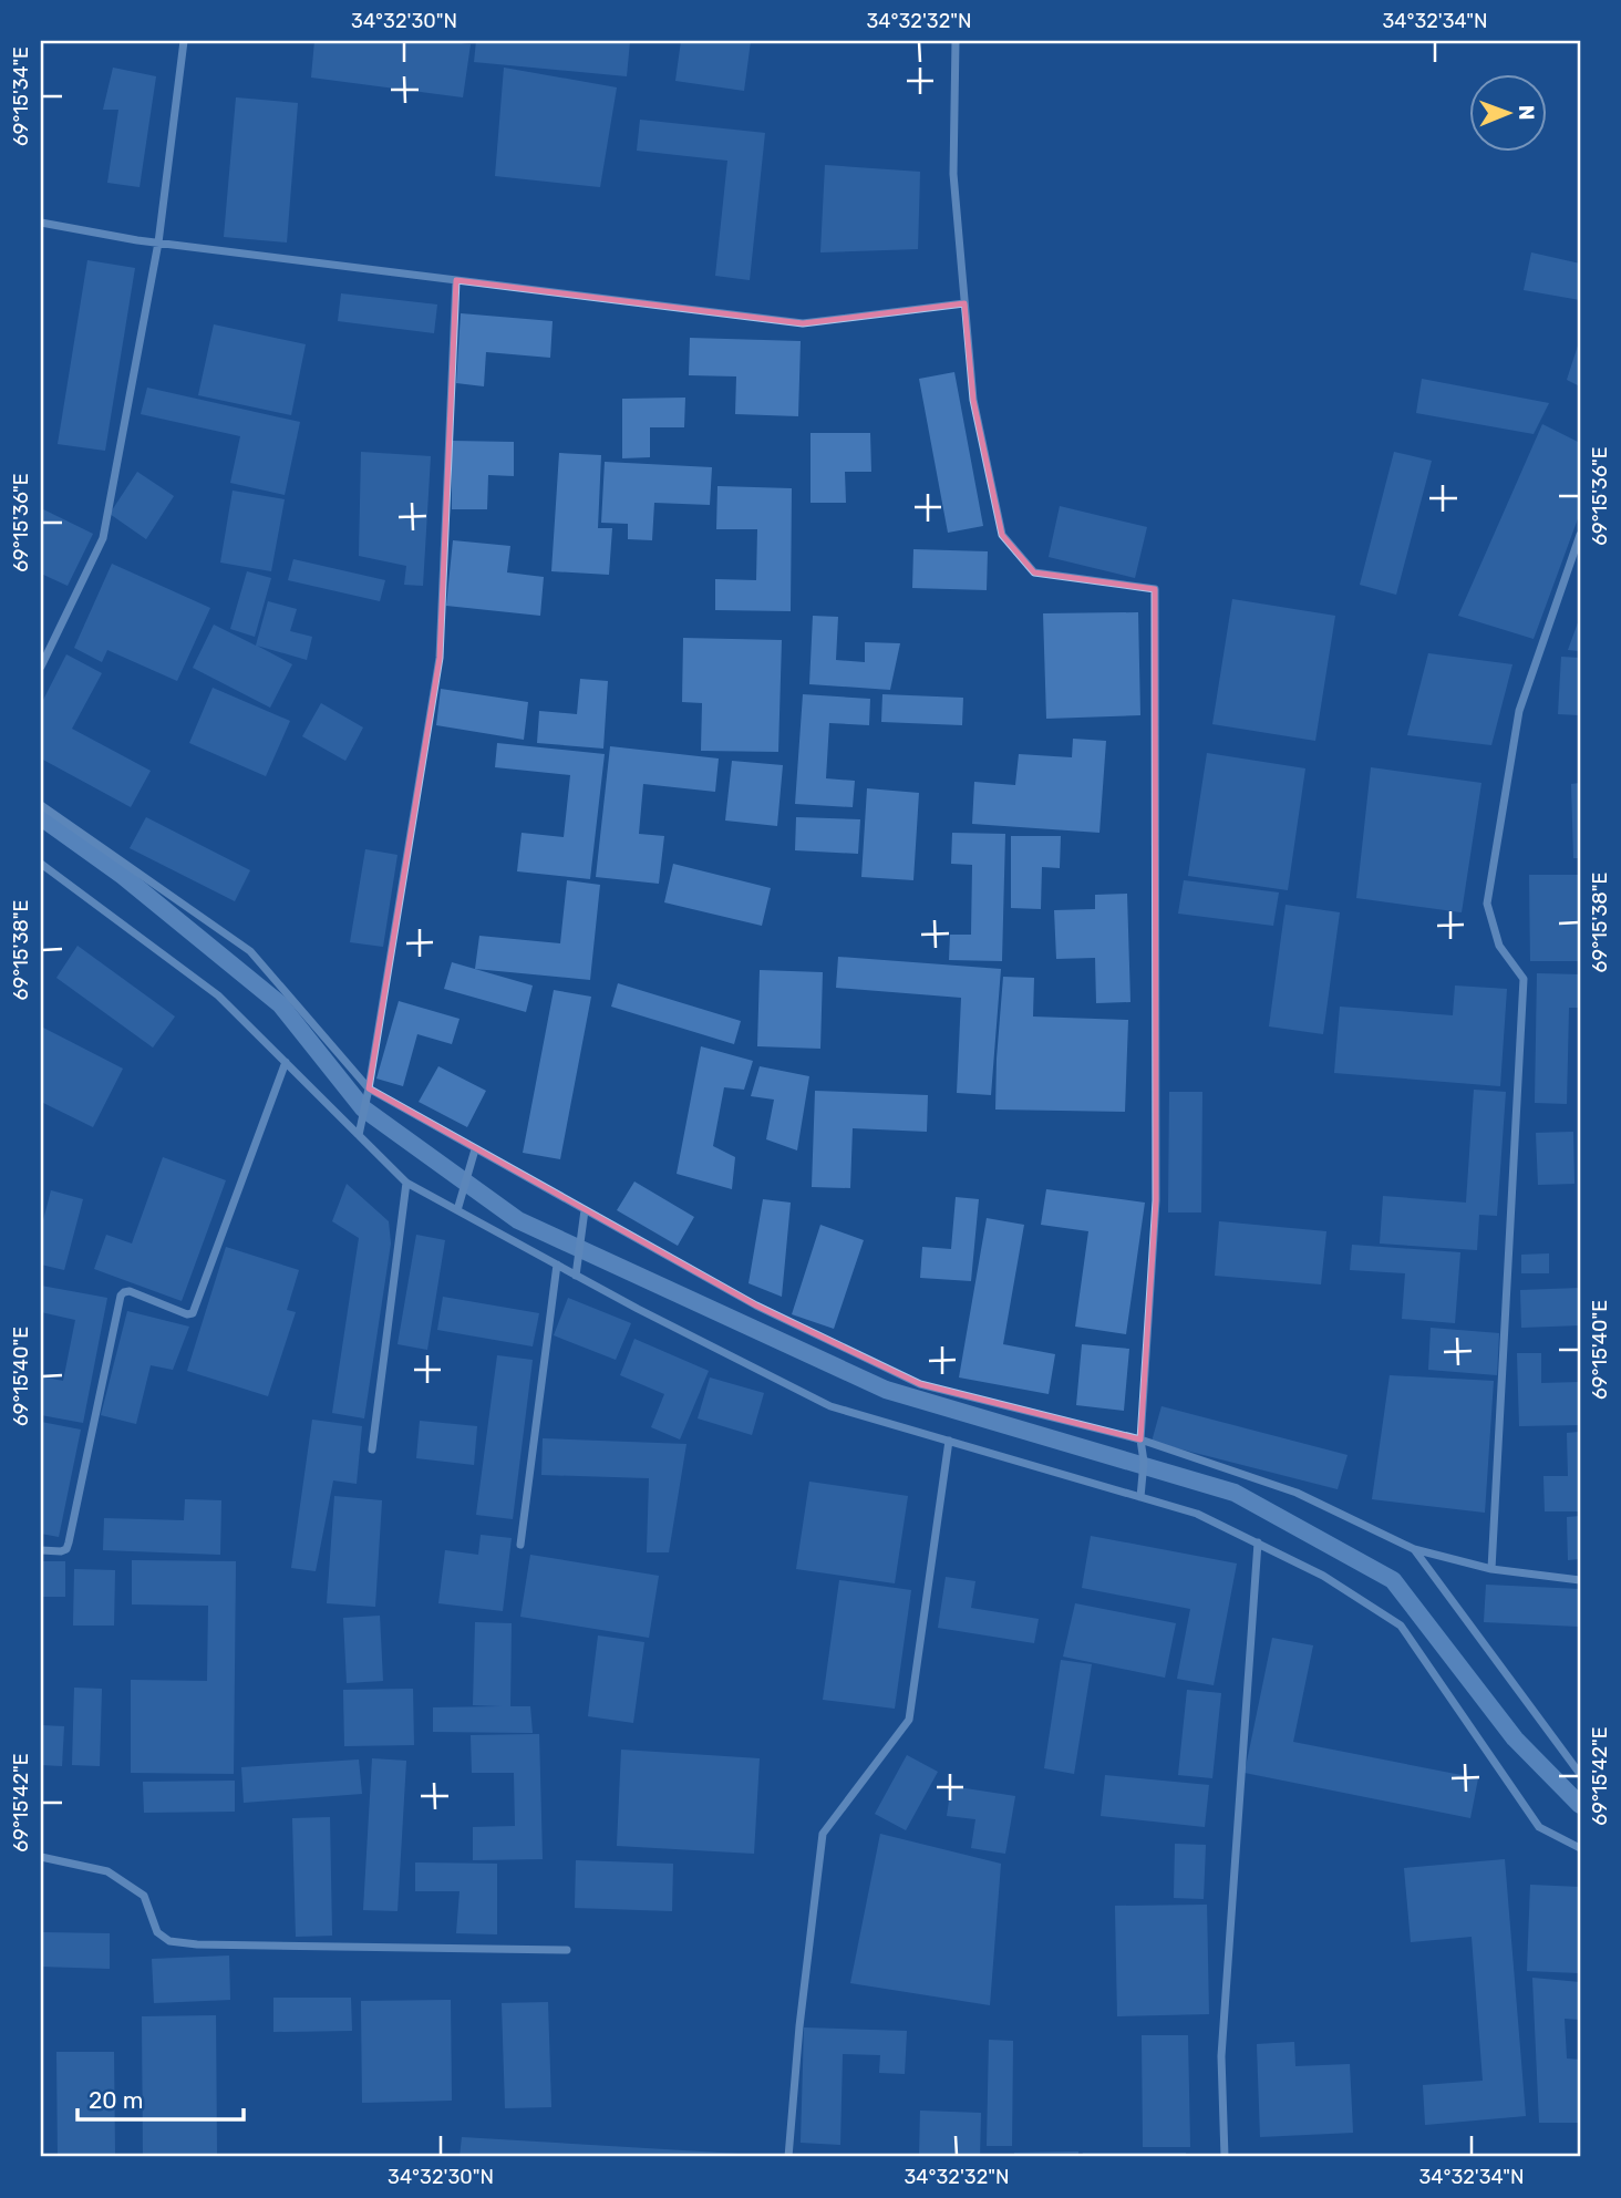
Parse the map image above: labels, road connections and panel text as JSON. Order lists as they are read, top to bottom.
{
  "scale_bar": "20 m",
  "north": "right",
  "coordinates": [
    "34°32'30\"N",
    "34°32'32\"N",
    "34°32'34\"N",
    "69°15'34\"E",
    "69°15'36\"E",
    "69°15'38\"E",
    "69°15'40\"E",
    "69°15'42\"E"
  ]
}
